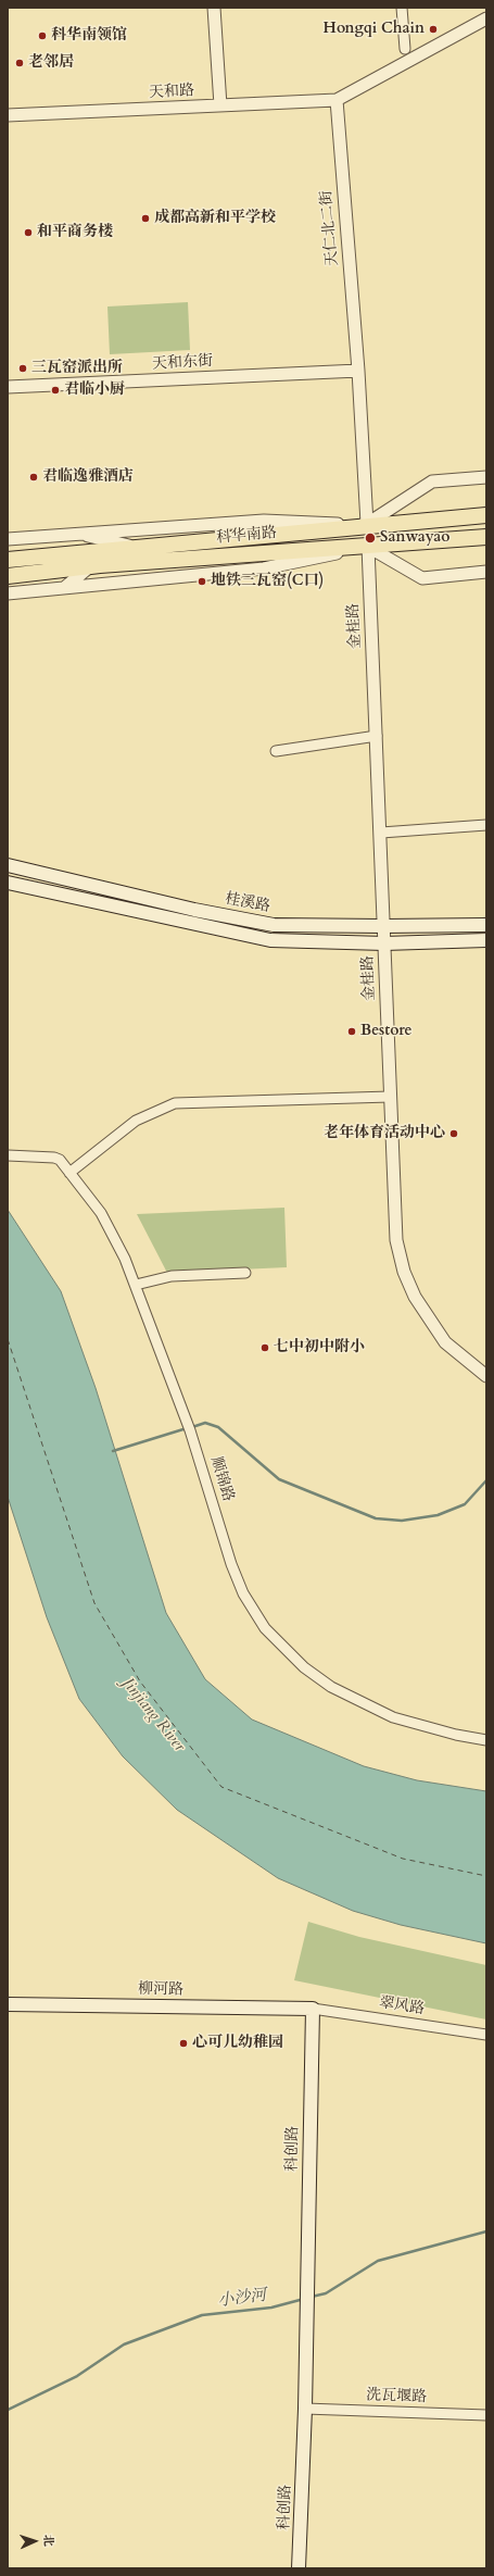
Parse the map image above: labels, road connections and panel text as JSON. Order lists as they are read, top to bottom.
{
  "streets": {
    "highway": ["科华南路"],
    "main road": ["桂溪路", "柳河路", "科创路"],
    "street": [
      "天和路",
      "天仁北二街",
      "天和东街",
      "金桂路",
      "顺锦路",
      "翠风路",
      "洗瓦堰路"
    ]
  },
  "crossings": [
    ["天和路", "天仁北二街"],
    ["天仁北二街", "天和东街"],
    ["天仁北二街", "科华南路"],
    ["科华南路", "金桂路"],
    ["金桂路", "桂溪路"],
    ["柳河路", "翠风路"],
    ["柳河路", "科创路"],
    ["翠风路", "科创路"],
    ["科创路", "洗瓦堰路"]
  ],
  "water": ["Jinjiang River", "小沙河"],
  "places": [
    "Hongqi Chain",
    "科华南领馆",
    "老邻居",
    "成都高新和平学校",
    "和平商务楼",
    "三瓦窑派出所",
    "君临小厨",
    "君临逸雅酒店",
    "Sanwayao",
    "地铁三瓦窑(C口)",
    "Bestore",
    "老年体育活动中心",
    "七中初中附小",
    "心可儿幼稚园"
  ],
  "north": "right"
}
